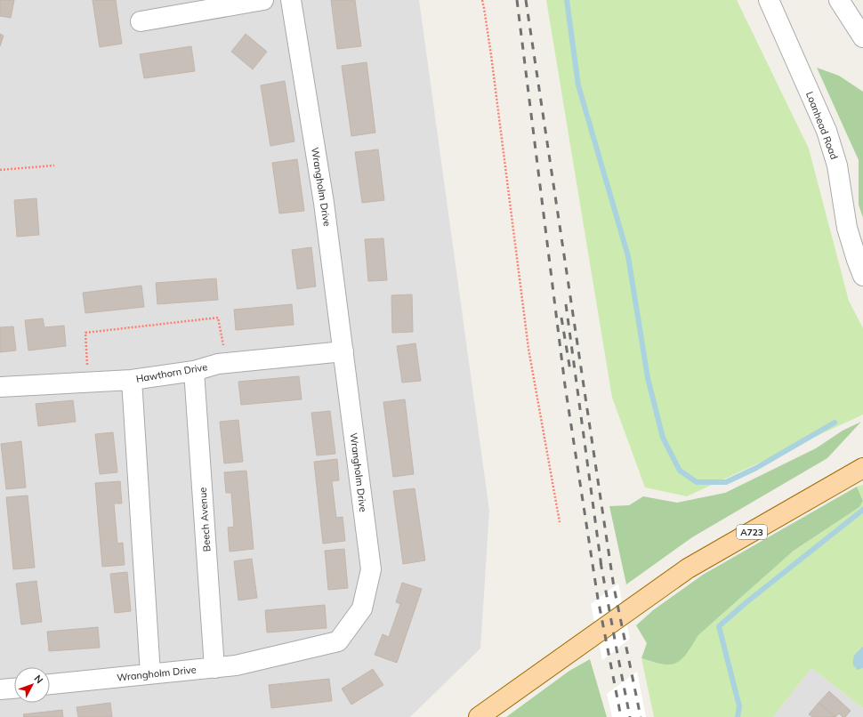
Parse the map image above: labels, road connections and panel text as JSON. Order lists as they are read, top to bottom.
{
  "streets": {
    "main road": ["A723"],
    "street": [
      "Loanhead Road",
      "Wrangholm Drive",
      "Hawthorn Drive",
      "Beech Avenue"
    ]
  },
  "crossings": [
    ["Wrangholm Drive", "Hawthorn Drive"],
    ["Wrangholm Drive", "Beech Avenue"],
    ["Hawthorn Drive", "Beech Avenue"]
  ],
  "north": "top right"
}
